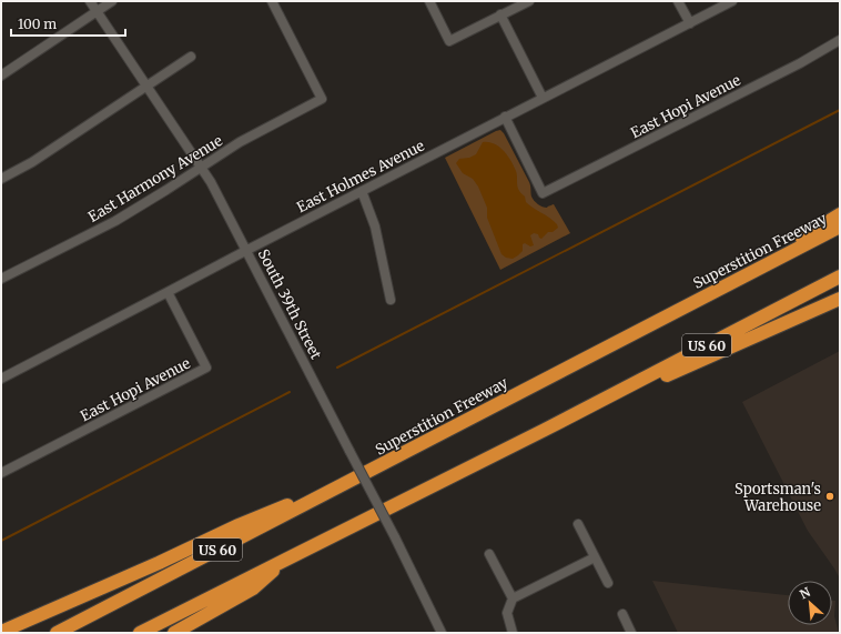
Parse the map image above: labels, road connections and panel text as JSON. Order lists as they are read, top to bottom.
{
  "streets": {
    "highway": ["Superstition Freeway", "US 60"],
    "street": [
      "East Hopi Avenue",
      "East Holmes Avenue",
      "East Harmony Avenue",
      "South 39th Street"
    ]
  },
  "crossings": [
    ["East Hopi Avenue", "East Holmes Avenue"],
    ["East Holmes Avenue", "South 39th Street"],
    ["East Harmony Avenue", "South 39th Street"]
  ],
  "places": ["Sportsman's Warehouse"],
  "scale_bar": "100 m",
  "north": "top left"
}
